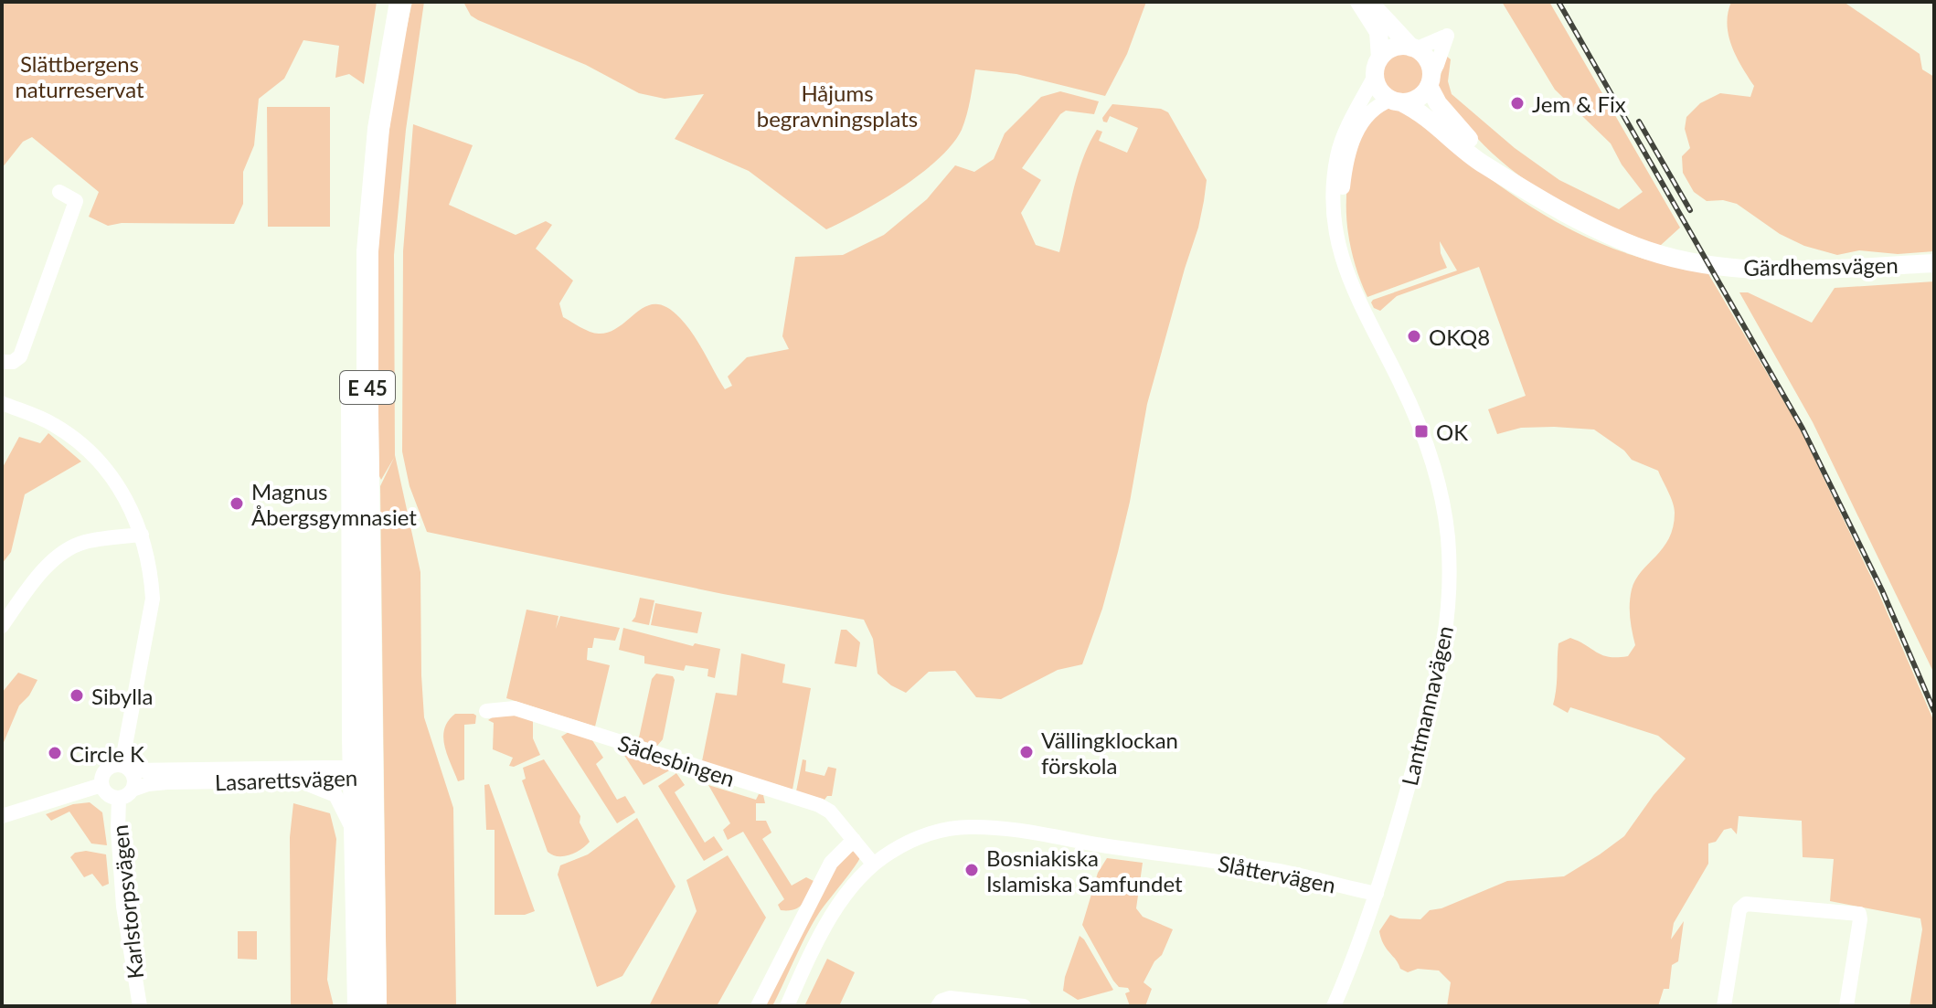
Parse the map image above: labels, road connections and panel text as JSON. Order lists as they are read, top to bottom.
{
  "streets": {
    "highway": ["E 45"],
    "main road": ["Gärdhemsvägen"],
    "street": [
      "Lantmannavägen",
      "Sädesbingen",
      "Lasarettsvägen",
      "Slåttervägen",
      "Karlstorpsvägen"
    ]
  },
  "crossings": [
    ["Gärdhemsvägen", "Lantmannavägen"],
    ["E 45", "Lasarettsvägen"],
    ["Lantmannavägen", "Slåttervägen"],
    ["Sädesbingen", "Slåttervägen"],
    ["Lasarettsvägen", "Karlstorpsvägen"]
  ],
  "parks": ["Slättbergens naturreservat", "Håjums begravningsplats"],
  "places": {
    "other": [
      "Jem & Fix",
      "OKQ8",
      "Magnus Åbergsgymnasiet",
      "Sibylla",
      "Vällingklockan förskola",
      "Circle K",
      "Bosniakiska Islamiska Samfundet"
    ],
    "transit": ["OK"]
  }
}
